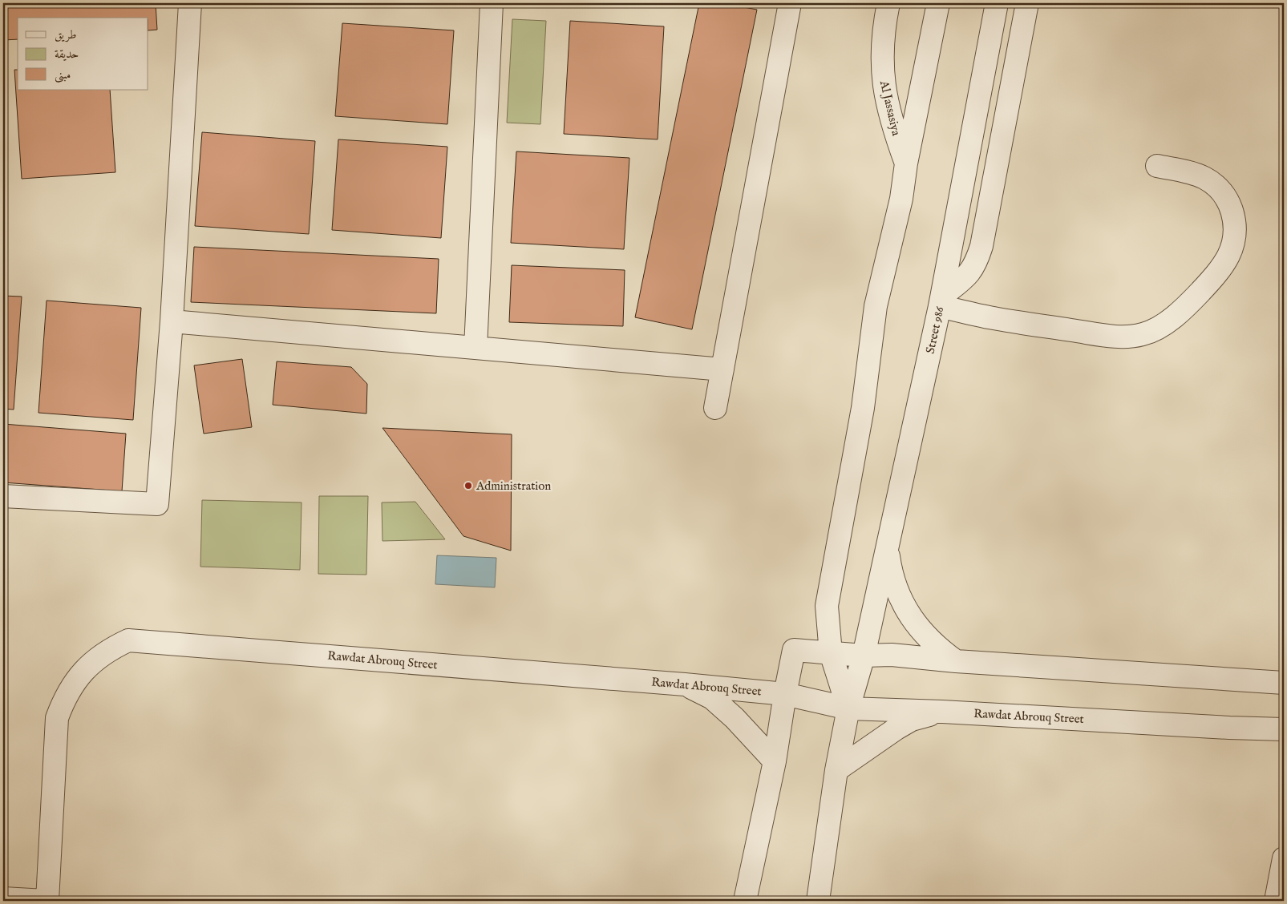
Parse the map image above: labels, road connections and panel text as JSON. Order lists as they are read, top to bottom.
{
  "streets": {
    "street": ["Al Jassasiya", "Street 986", "Rawdat Abrouq Street"]
  },
  "crossings": [
    ["Street 986", "Rawdat Abrouq Street"]
  ],
  "places": ["Administration"],
  "legend": ["طريق", "حديقة", "مبنى"]
}
